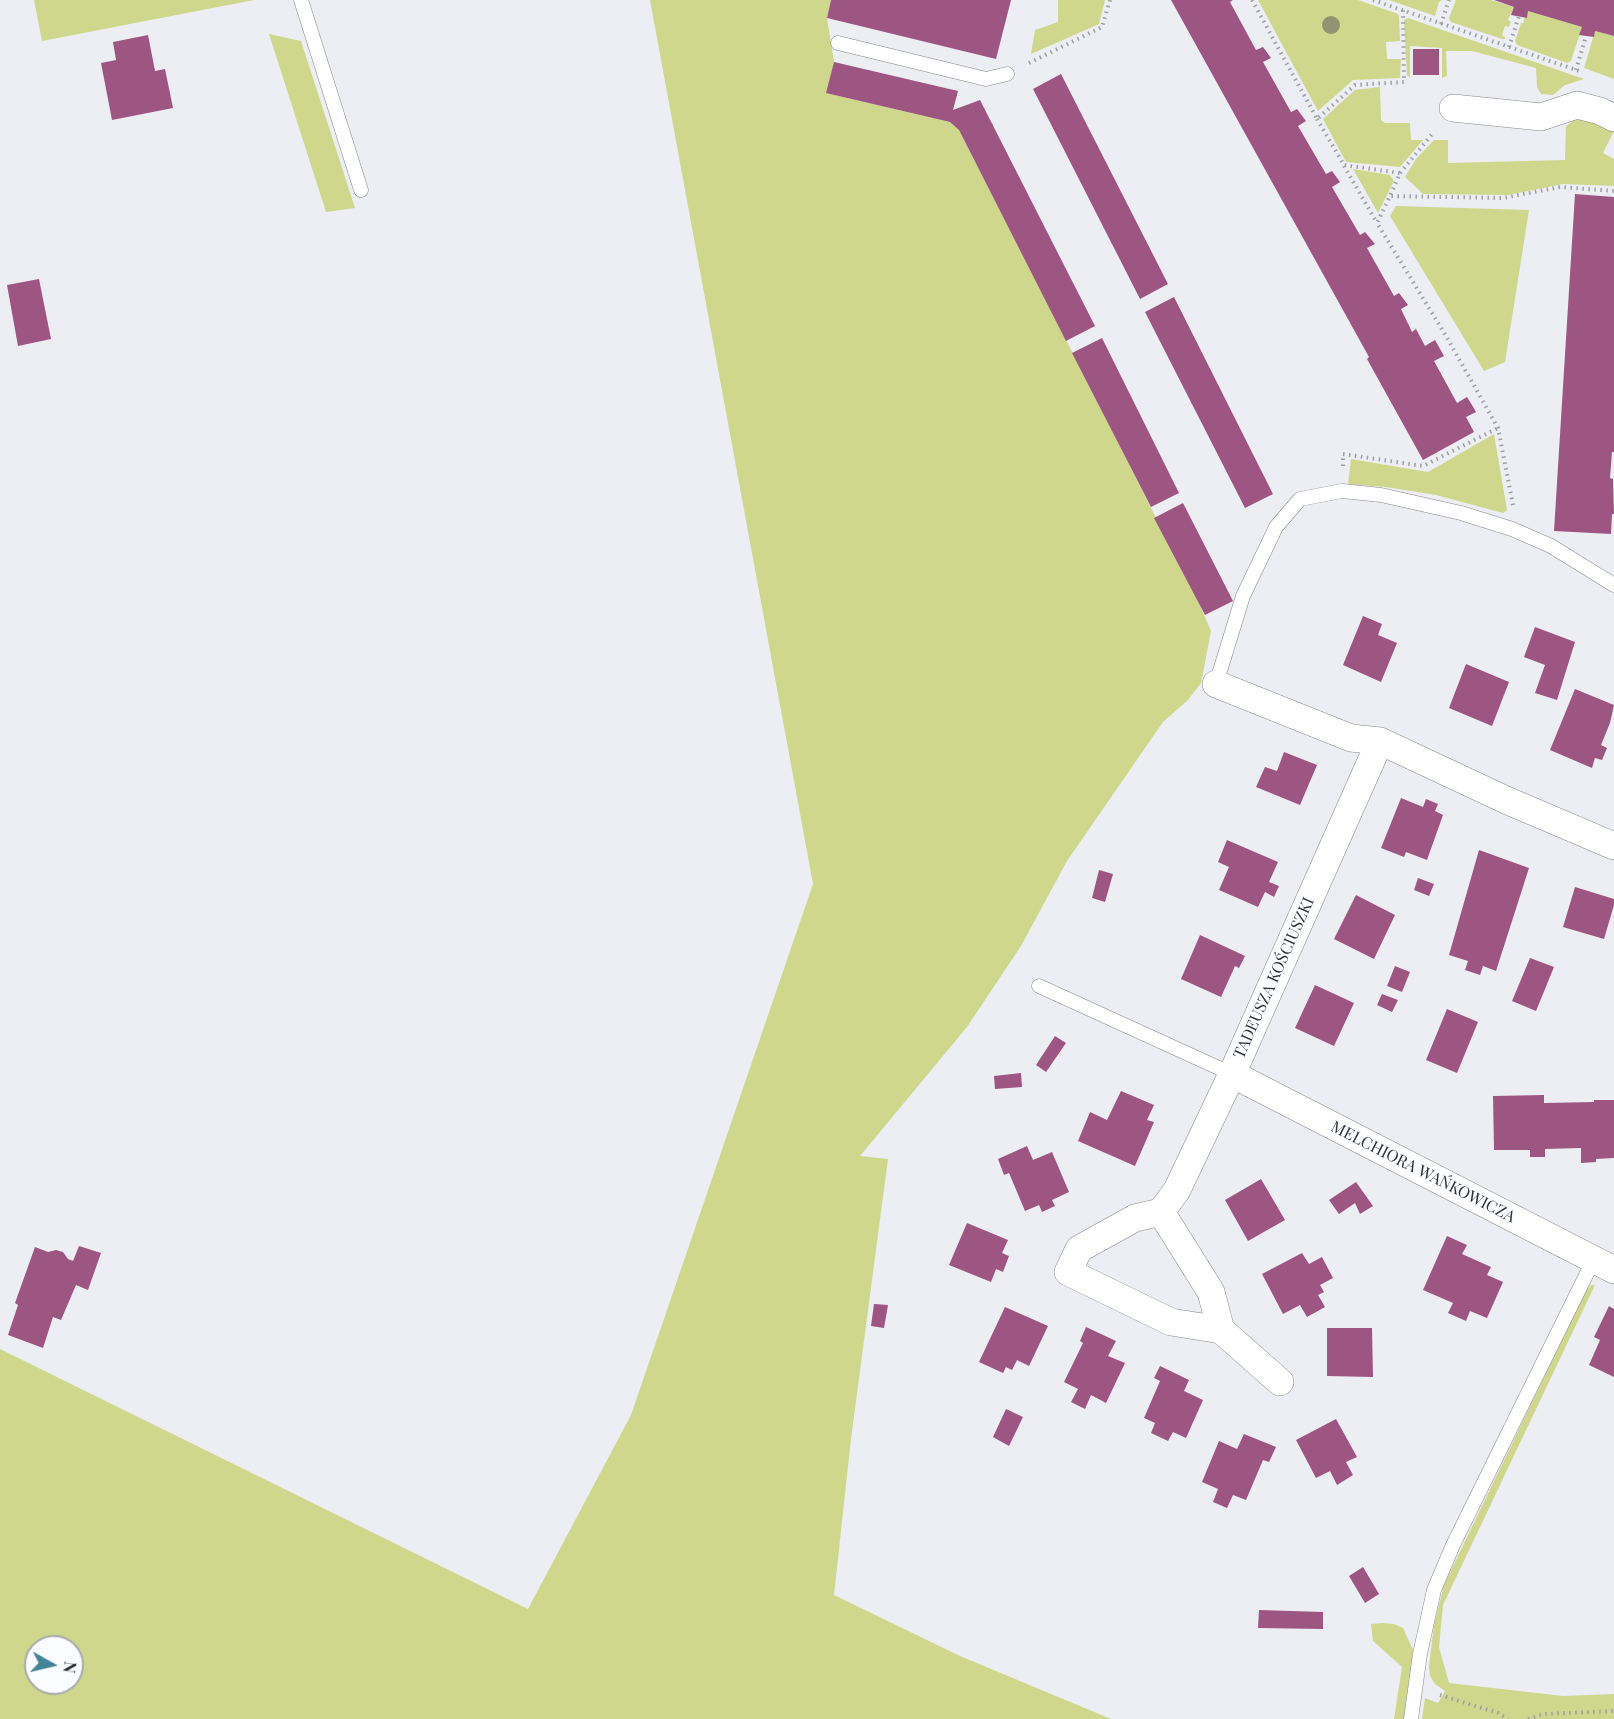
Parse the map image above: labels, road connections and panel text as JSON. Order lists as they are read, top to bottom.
{
  "streets": {
    "street": ["TADEUSZA KOŚCIUSZKI", "MELCHIORA WAŃKOWICZA"]
  },
  "crossings": [
    ["TADEUSZA KOŚCIUSZKI", "MELCHIORA WAŃKOWICZA"]
  ],
  "north": "right"
}
